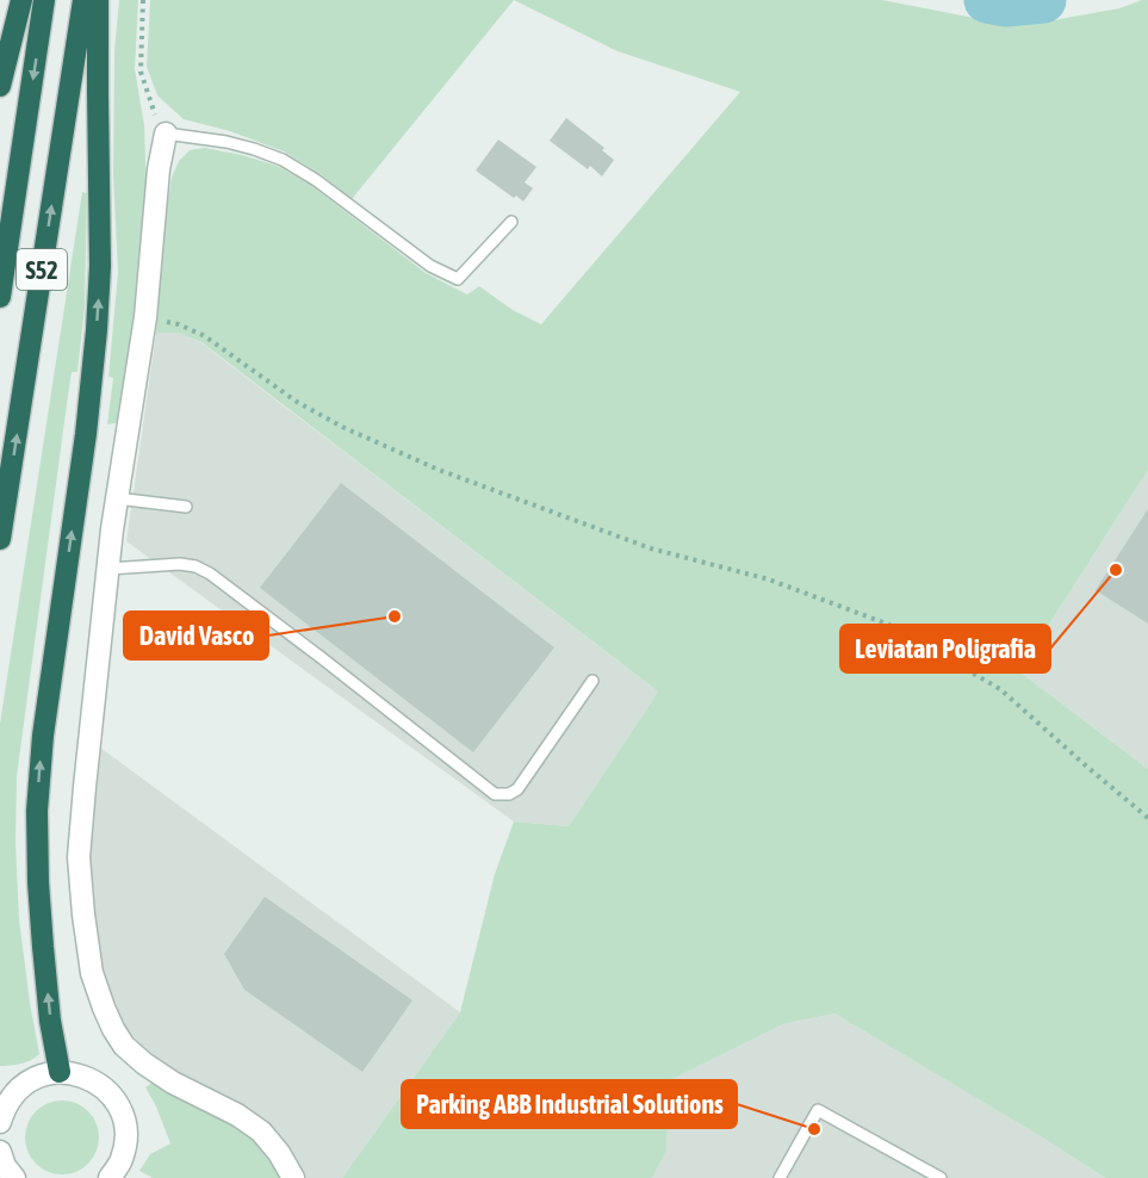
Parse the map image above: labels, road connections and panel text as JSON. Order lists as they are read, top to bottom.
{
  "streets": {
    "highway": ["S52"]
  },
  "places": ["Leviatan Poligrafia", "David Vasco", "Parking ABB Industrial Solutions"]
}
